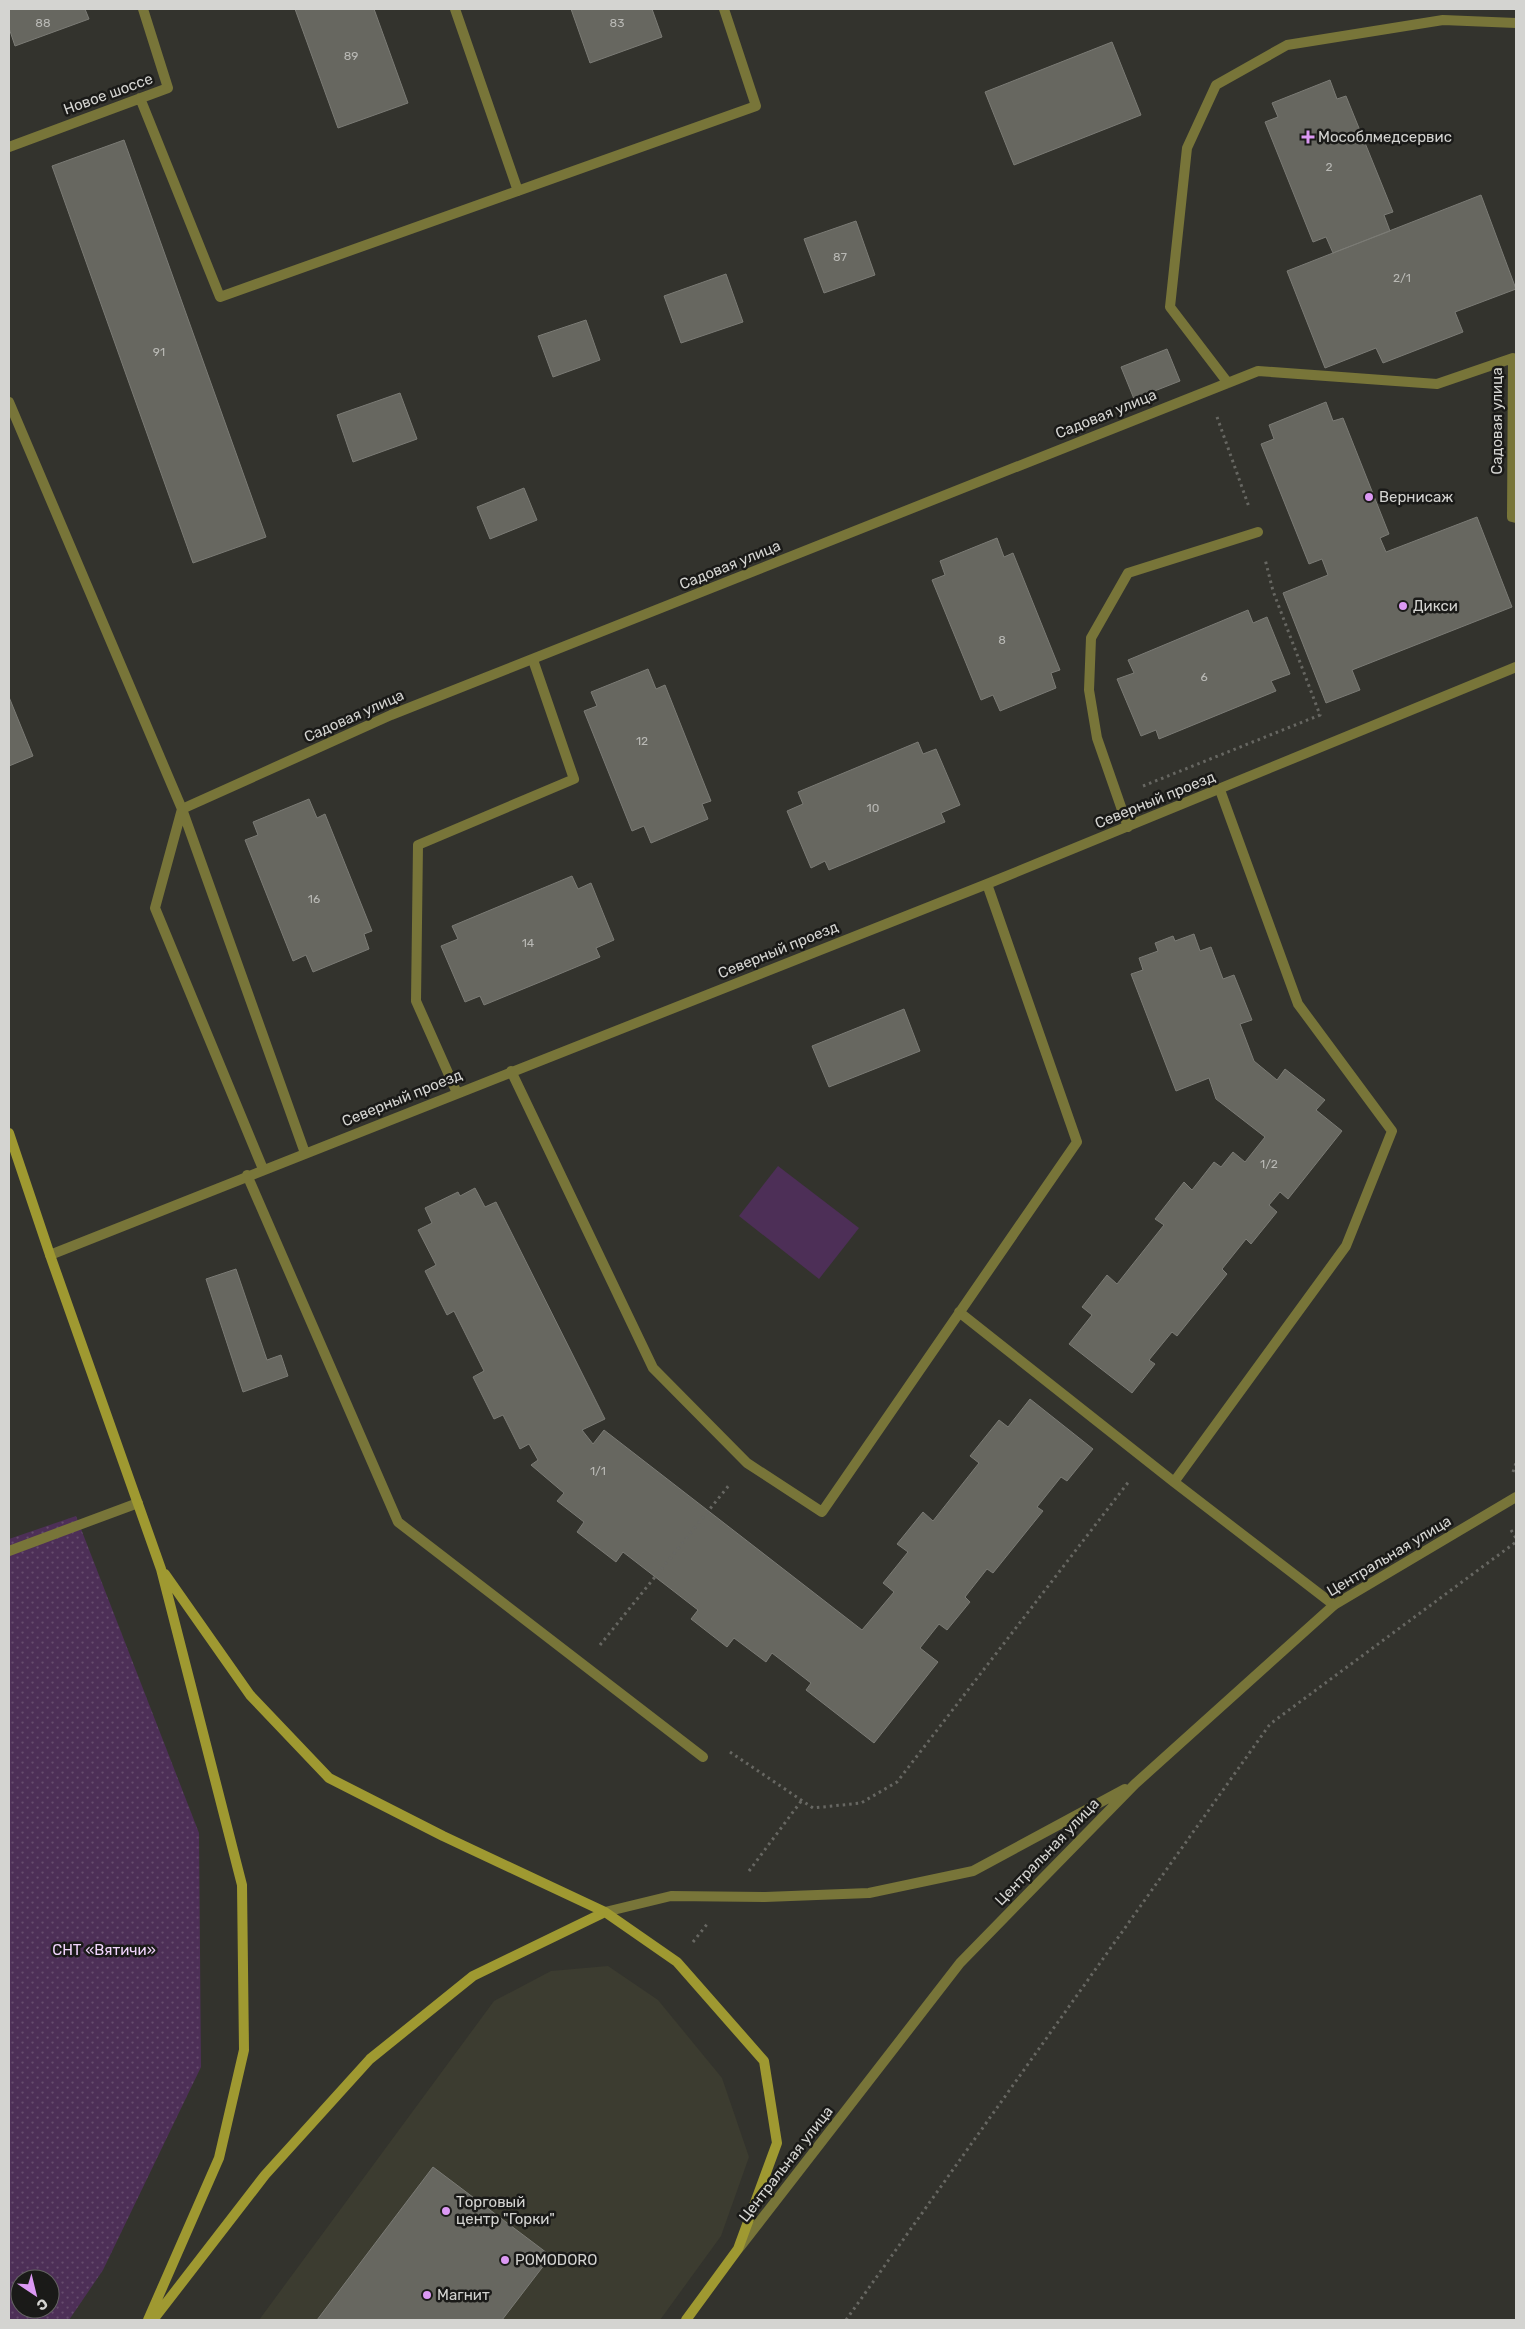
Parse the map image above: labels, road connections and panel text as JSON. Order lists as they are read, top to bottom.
{
  "streets": {
    "main road": ["Центральная улица"],
    "street": ["Новое шоссе", "Садовая улица", "Северный проезд"]
  },
  "parks": ["СНТ «Вятичи»"],
  "places": {
    "health": ["Мособлмедсервис"],
    "other": [
      "Вернисаж",
      "Дикси",
      "Торговый центр \"Горки\"",
      "POMODORO",
      "Магнит"
    ]
  },
  "house_numbers": [
    "88",
    "83",
    "89",
    "2",
    "87",
    "2/1",
    "91",
    "8",
    "6",
    "12",
    "10",
    "16",
    "14",
    "1/2",
    "1/1"
  ],
  "north": "bottom right"
}
